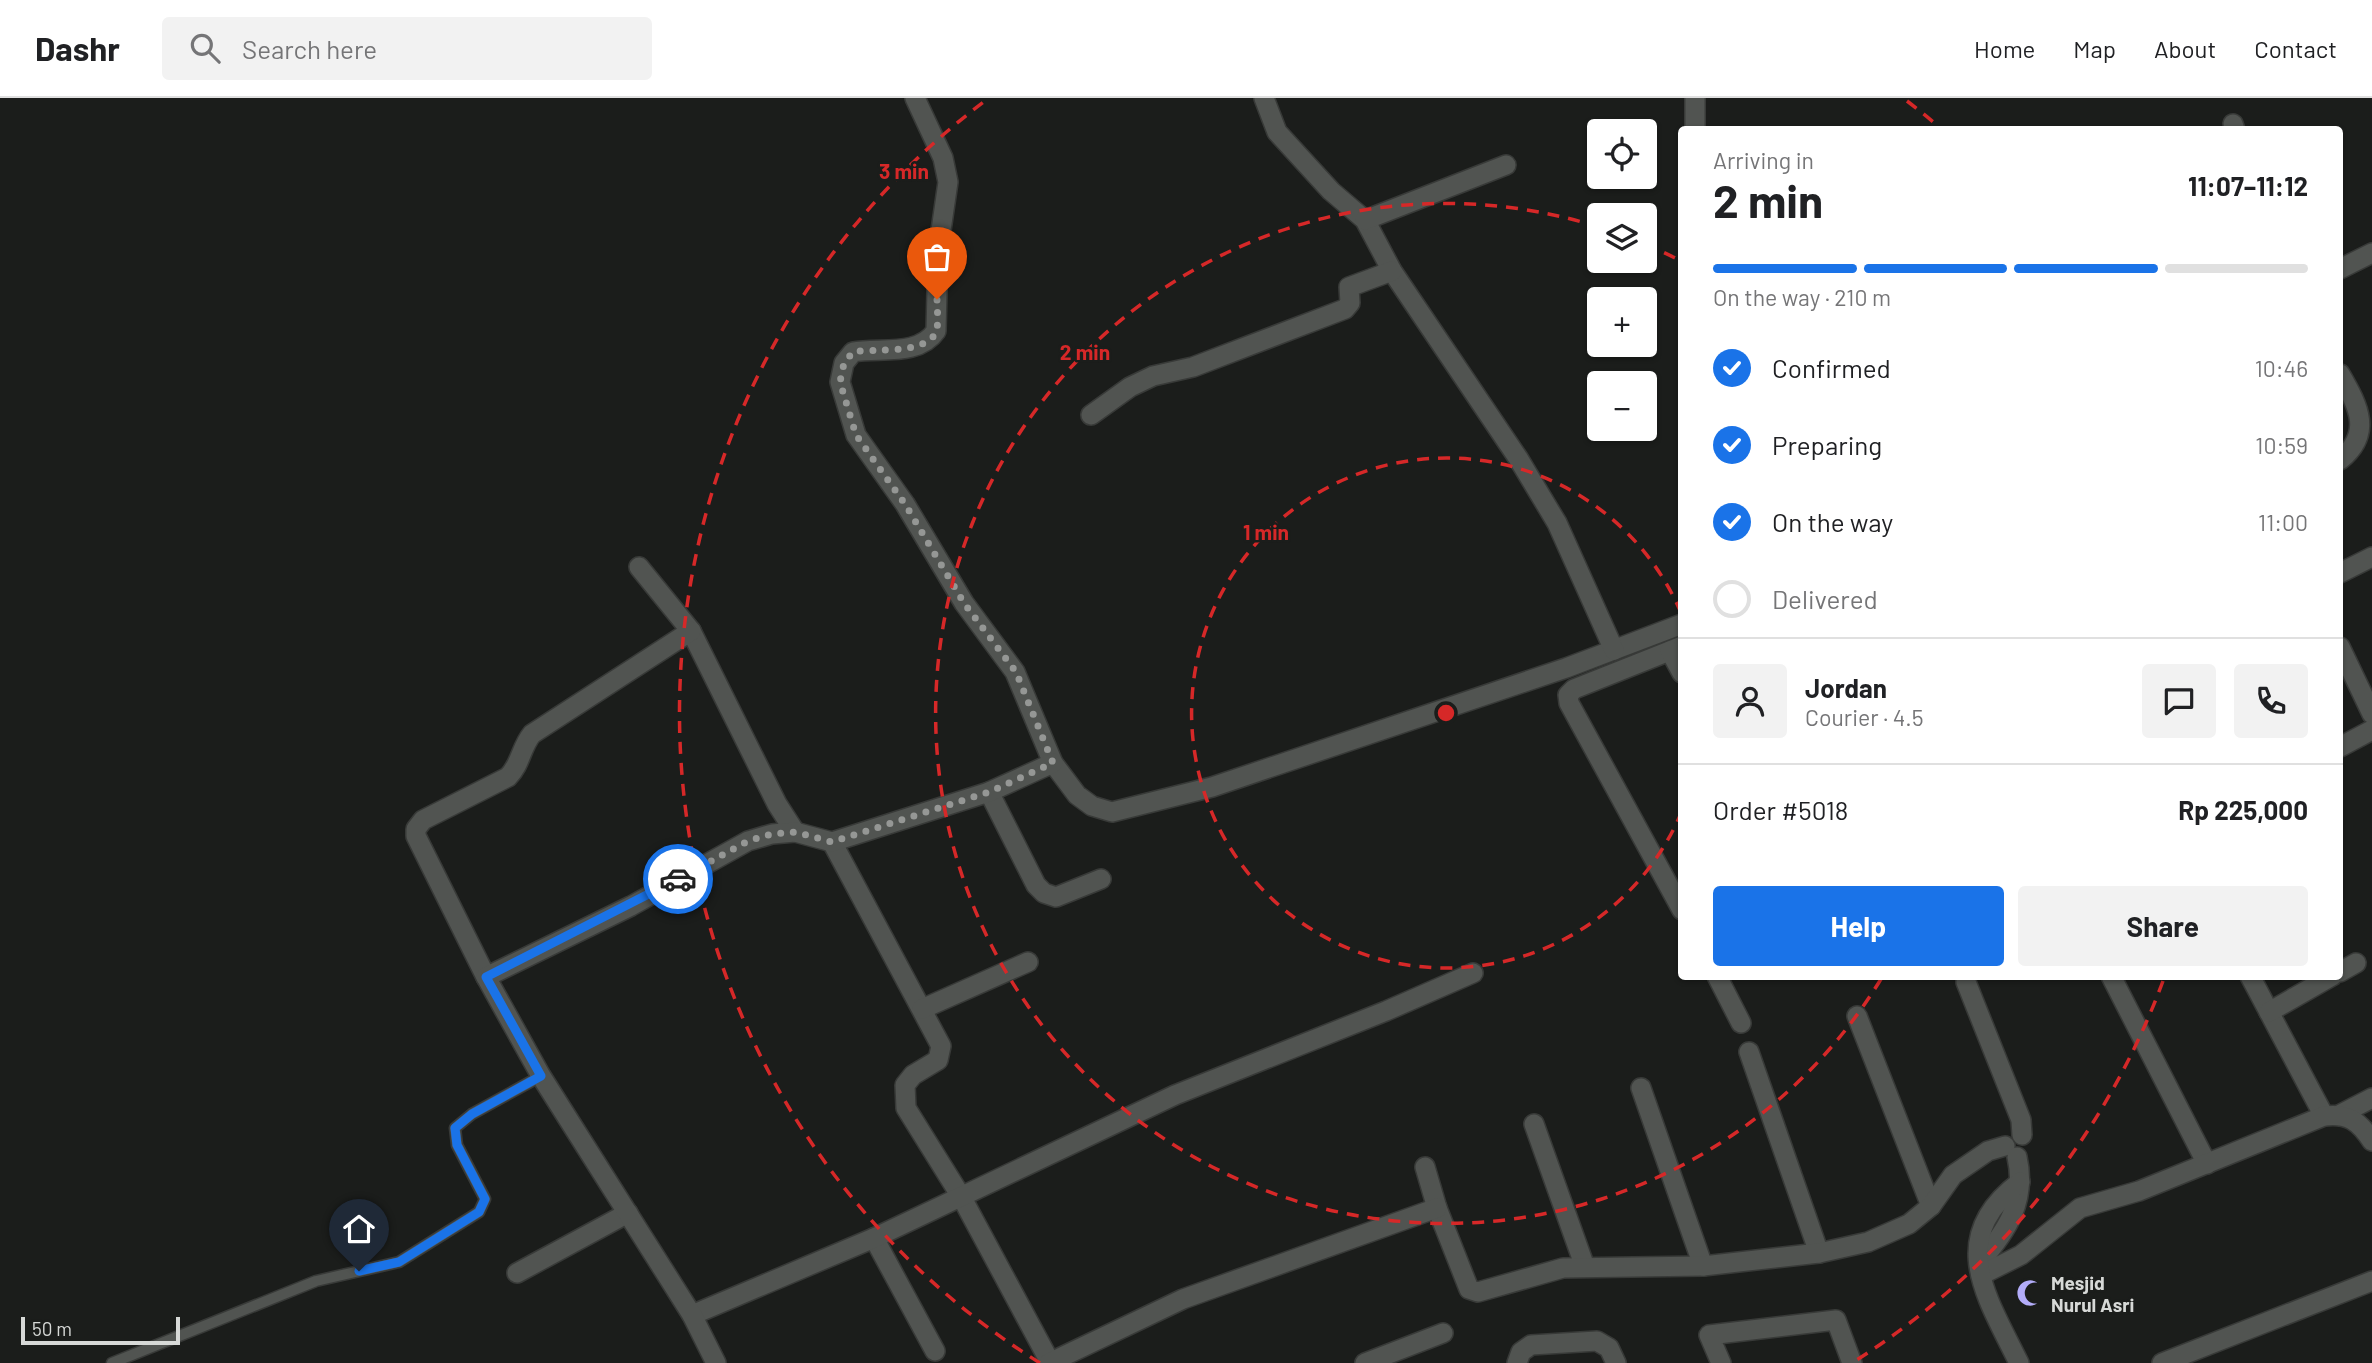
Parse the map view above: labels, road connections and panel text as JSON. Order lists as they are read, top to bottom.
{
  "places": {
    "mosque": ["Mesjid Nurul Asri"]
  },
  "scale_bar": "50 m",
  "page": {
    "header": "Dashr",
    "search": "Search here",
    "nav": [
      "Home",
      "Map",
      "About",
      "Contact"
    ],
    "map_buttons": ["+", "−"],
    "heading": ["2 min", "Arriving in", "11:07–11:12"],
    "panel": [
      "Jordan",
      "Courier · 4.5",
      "Order #5018",
      "Rp 225,000"
    ],
    "bar": "On the way · 210 m",
    "list": [
      ["Confirmed", "10:46"],
      ["Preparing", "10:59"],
      ["On the way", "11:00"],
      "Delivered"
    ],
    "buttons": ["Help", "Share"],
    "scale": "50 m"
  },
  "rings": ["3 min", "2 min", "1 min"]
}
